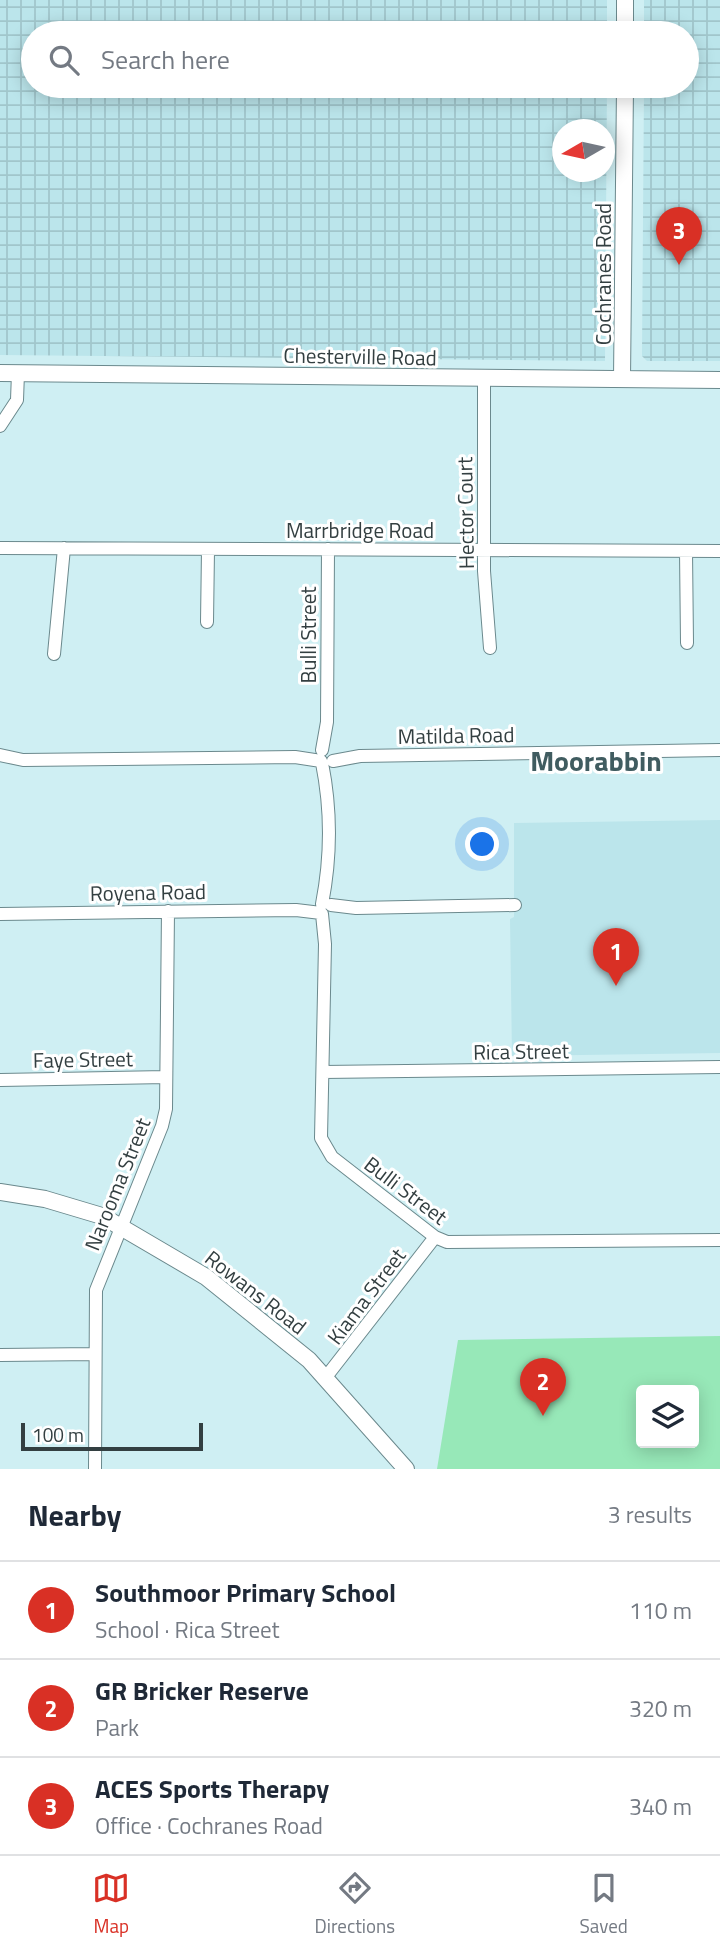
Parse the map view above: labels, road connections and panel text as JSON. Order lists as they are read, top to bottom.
{
  "streets": {
    "street": [
      "Cochranes Road",
      "Chesterville Road",
      "Hector Court",
      "Marrbridge Road",
      "Bulli Street",
      "Matilda Road",
      "Royena Road",
      "Rica Street",
      "Faye Street",
      "Narooma Street",
      "Rowans Road",
      "Kiama Street"
    ]
  },
  "crossings": [
    ["Cochranes Road", "Chesterville Road"],
    ["Chesterville Road", "Hector Court"],
    ["Hector Court", "Marrbridge Road"],
    ["Marrbridge Road", "Bulli Street"],
    ["Bulli Street", "Matilda Road"],
    ["Bulli Street", "Royena Road"],
    ["Bulli Street", "Rica Street"],
    ["Bulli Street", "Kiama Street"],
    ["Royena Road", "Narooma Street"],
    ["Faye Street", "Narooma Street"],
    ["Narooma Street", "Rowans Road"],
    ["Rowans Road", "Kiama Street"]
  ],
  "districts": ["Moorabbin"],
  "scale_bar": "100 m",
  "north": "left",
  "page": {
    "search": "Search here",
    "pins": ["3", "1", "2"],
    "scale": "100 m",
    "heading": ["Nearby", "3 results"],
    "list": [
      {
        "mark": "1",
        "name": "Southmoor Primary School",
        "note": "School · Rica Street",
        "value": "110 m"
      },
      {
        "mark": "2",
        "name": "GR Bricker Reserve",
        "note": "Park",
        "value": "320 m"
      },
      {
        "mark": "3",
        "name": "ACES Sports Therapy",
        "note": "Office · Cochranes Road",
        "value": "340 m"
      }
    ],
    "nav": ["Map", "Directions", "Saved"]
  }
}
